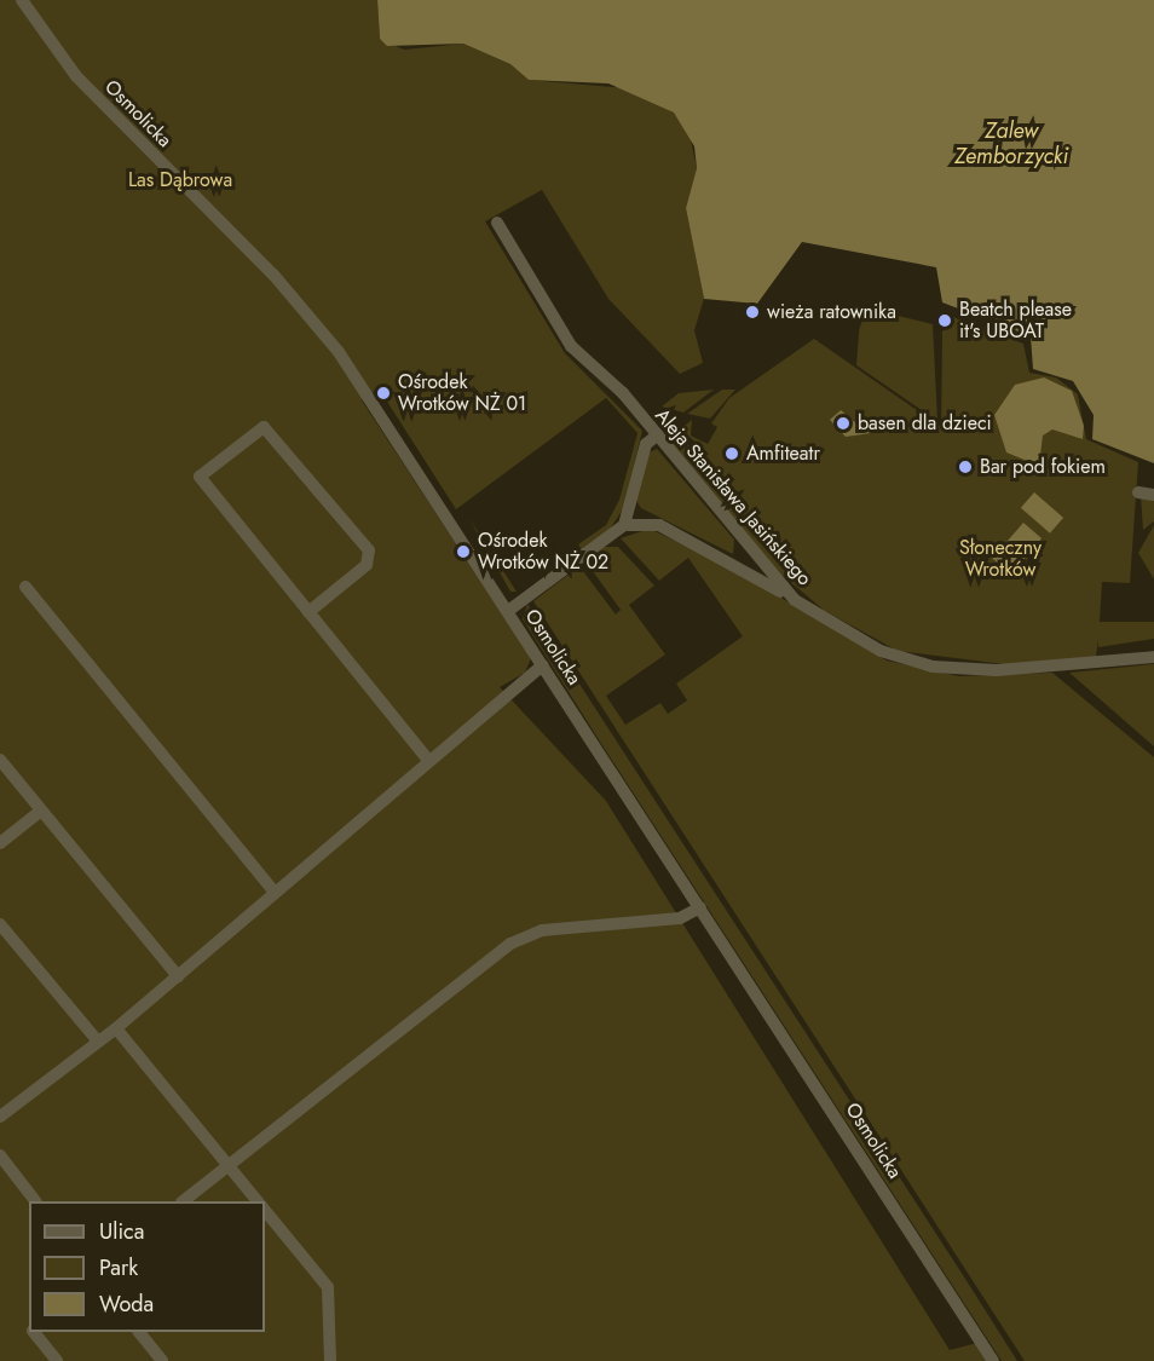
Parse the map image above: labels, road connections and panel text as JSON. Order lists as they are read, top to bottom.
{
  "streets": {
    "street": ["Osmolicka", "Aleja Stanisława Jasińskiego"]
  },
  "water": ["Zalew Zemborzycki"],
  "parks": ["Las Dąbrowa", "Słoneczny Wrotków"],
  "places": [
    "wieża ratownika",
    "Beatch please it's UBOAT",
    "Ośrodek Wrotków NŻ 01",
    "basen dla dzieci",
    "Amfiteatr",
    "Bar pod fokiem",
    "Ośrodek Wrotków NŻ 02"
  ],
  "legend": ["Ulica", "Park", "Woda"]
}
